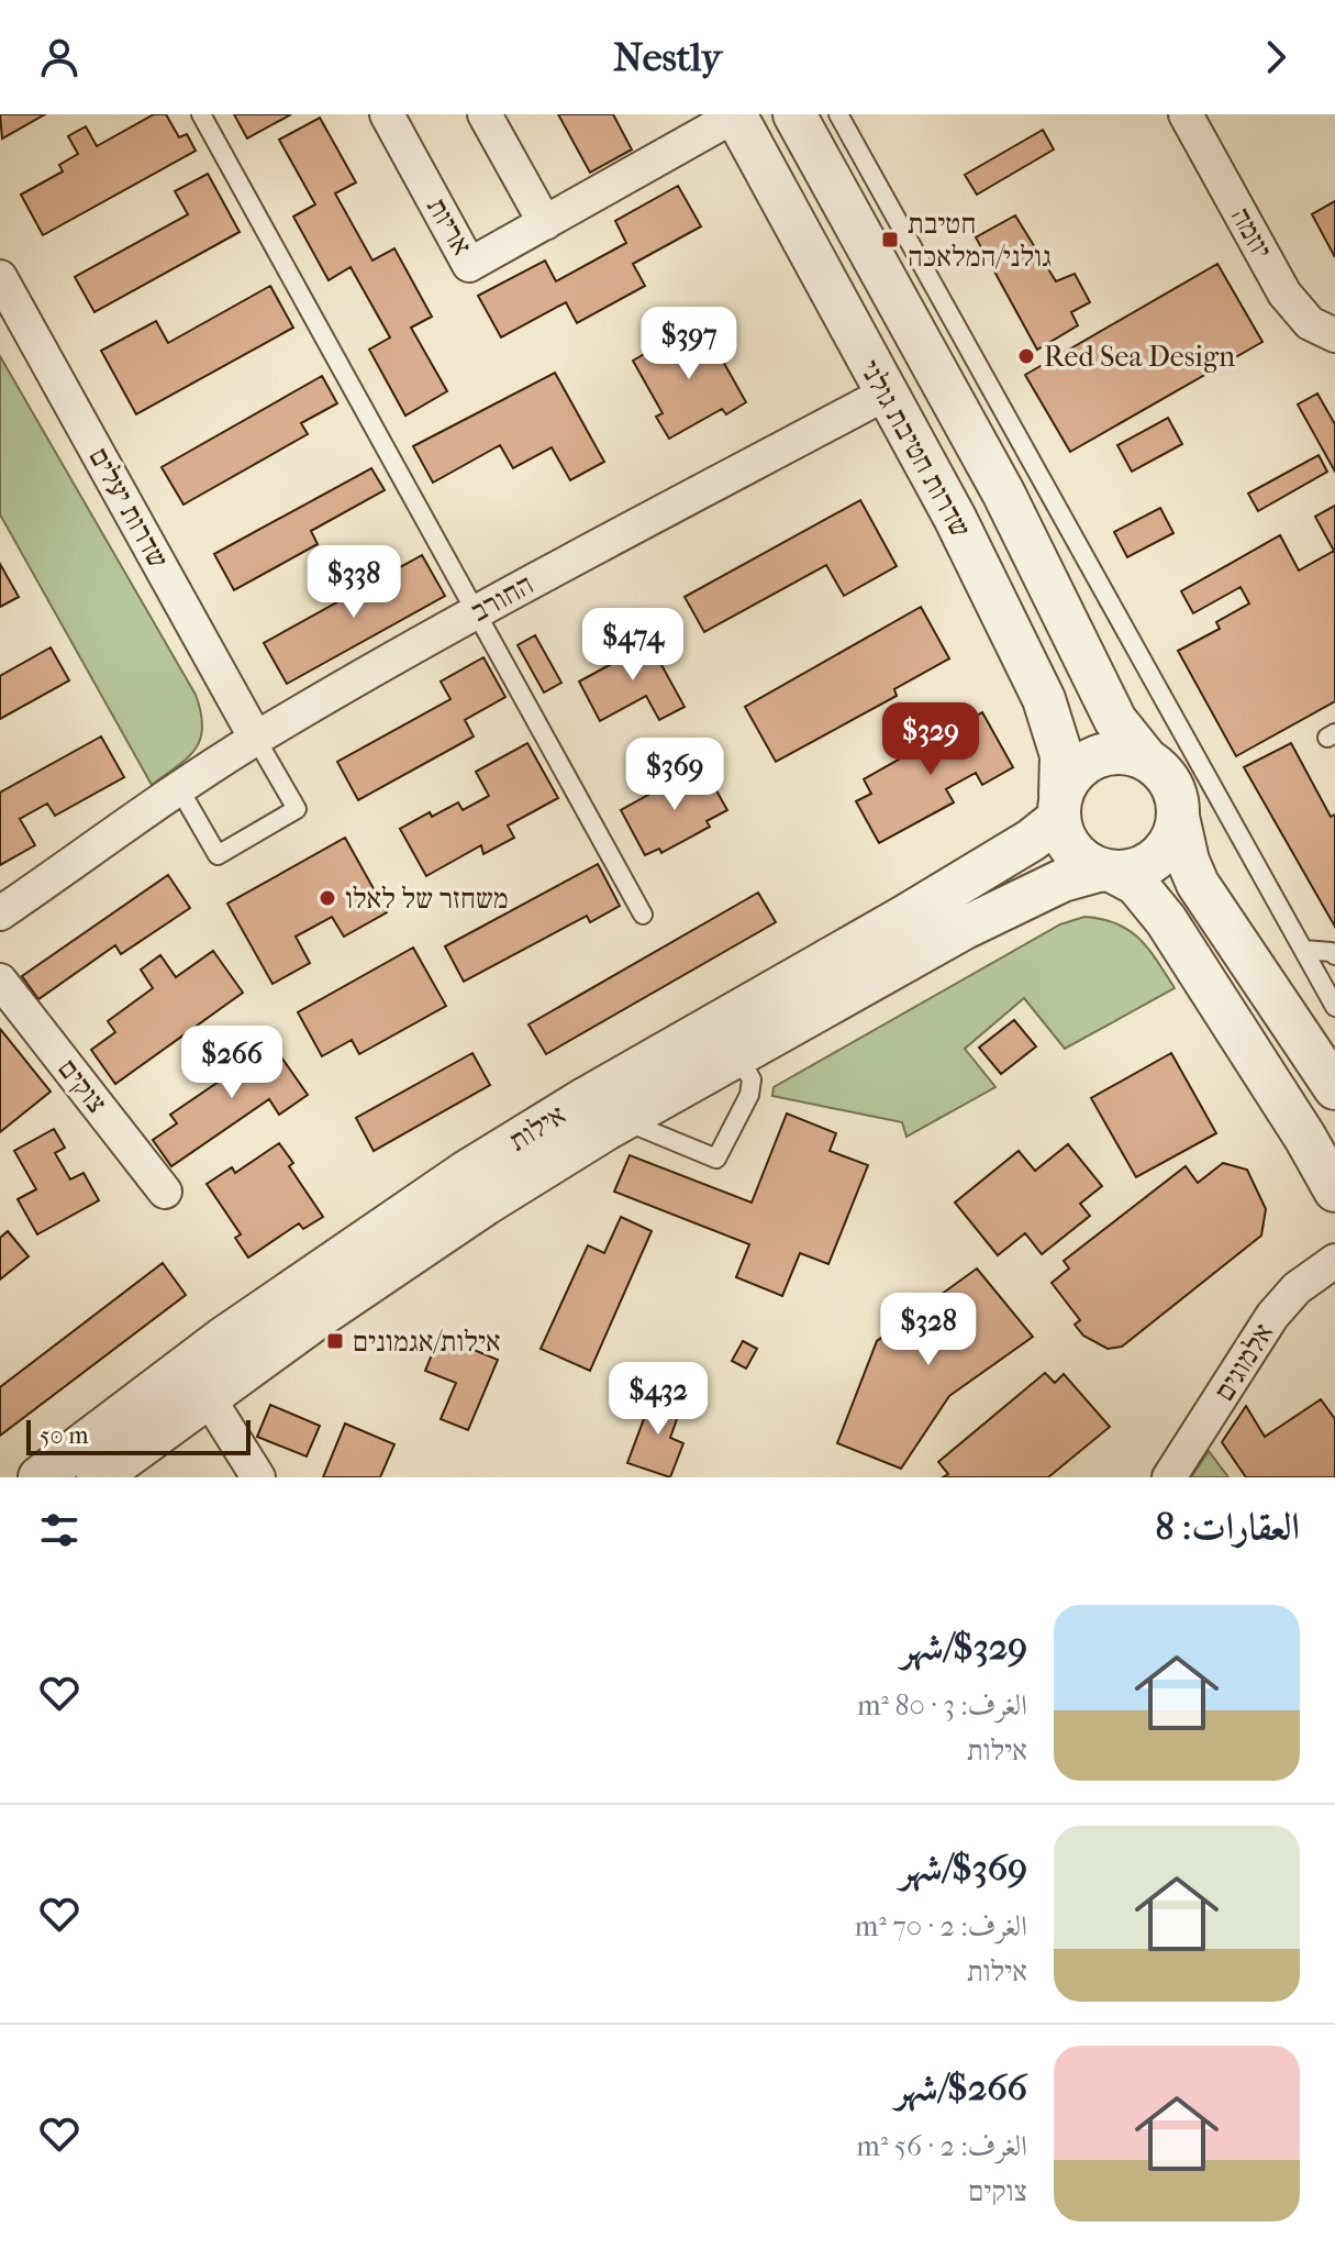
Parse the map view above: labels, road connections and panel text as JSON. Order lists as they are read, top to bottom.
{
  "streets": {
    "street": [
      "אריות",
      "יוזמה",
      "שדרות חטיבת גולני",
      "שדרות יעלים",
      "החורב",
      "צוקים",
      "אילות",
      "אלמוגים"
    ]
  },
  "crossings": [
    ["אריות", "שדרות חטיבת גולני"],
    ["שדרות חטיבת גולני", "החורב"],
    ["שדרות חטיבת גולני", "אילות"],
    ["שדרות יעלים", "החורב"]
  ],
  "places": {
    "transit": ["חטיבת גולני/המלאכה", "אילות/אגמונים"],
    "other": ["Red Sea Design", "משחזר של לאלו"]
  },
  "scale_bar": "50 m",
  "page": {
    "header": "Nestly",
    "price": [
      "$397",
      "$338",
      "$474",
      "$329",
      "$369",
      "$266",
      "$328",
      "$432"
    ],
    "scale": "50 m",
    "heading": "العقارات: 8",
    "list": [
      {
        "name": "$329/شهر",
        "note": "الغرف: 3 · 80 m² · אילות"
      },
      {
        "name": "$369/شهر",
        "note": "الغرف: 2 · 70 m² · אילות"
      },
      {
        "name": "$266/شهر",
        "note": "الغرف: 2 · 56 m² · צוקים"
      }
    ]
  }
}
